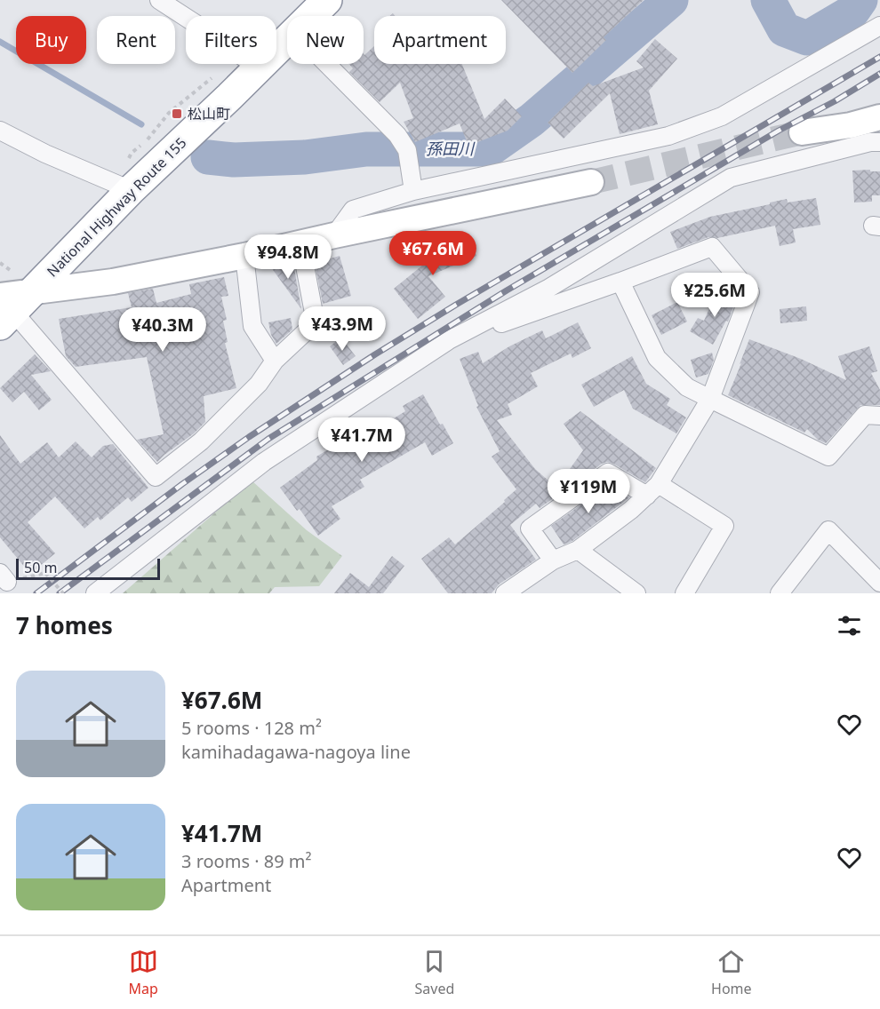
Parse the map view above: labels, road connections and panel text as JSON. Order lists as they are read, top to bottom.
{
  "streets": {
    "highway": ["National Highway Route 155"]
  },
  "water": ["孫田川"],
  "places": {
    "transit": ["松山町"]
  },
  "scale_bar": "50 m",
  "page": {
    "chip": [
      "Buy",
      "Rent",
      "Filters",
      "New",
      "Apartment"
    ],
    "price": [
      "¥67.6M",
      "¥94.8M",
      "¥25.6M",
      "¥43.9M",
      "¥40.3M",
      "¥41.7M",
      "¥119M"
    ],
    "scale": "50 m",
    "heading": "7 homes",
    "list": [
      {
        "name": "¥67.6M",
        "note": "5 rooms · 128 m² · kamihadagawa-nagoya line"
      },
      {
        "name": "¥41.7M",
        "note": "3 rooms · 89 m² · Apartment"
      }
    ],
    "tabs": ["Map", "Saved", "Home"]
  }
}
